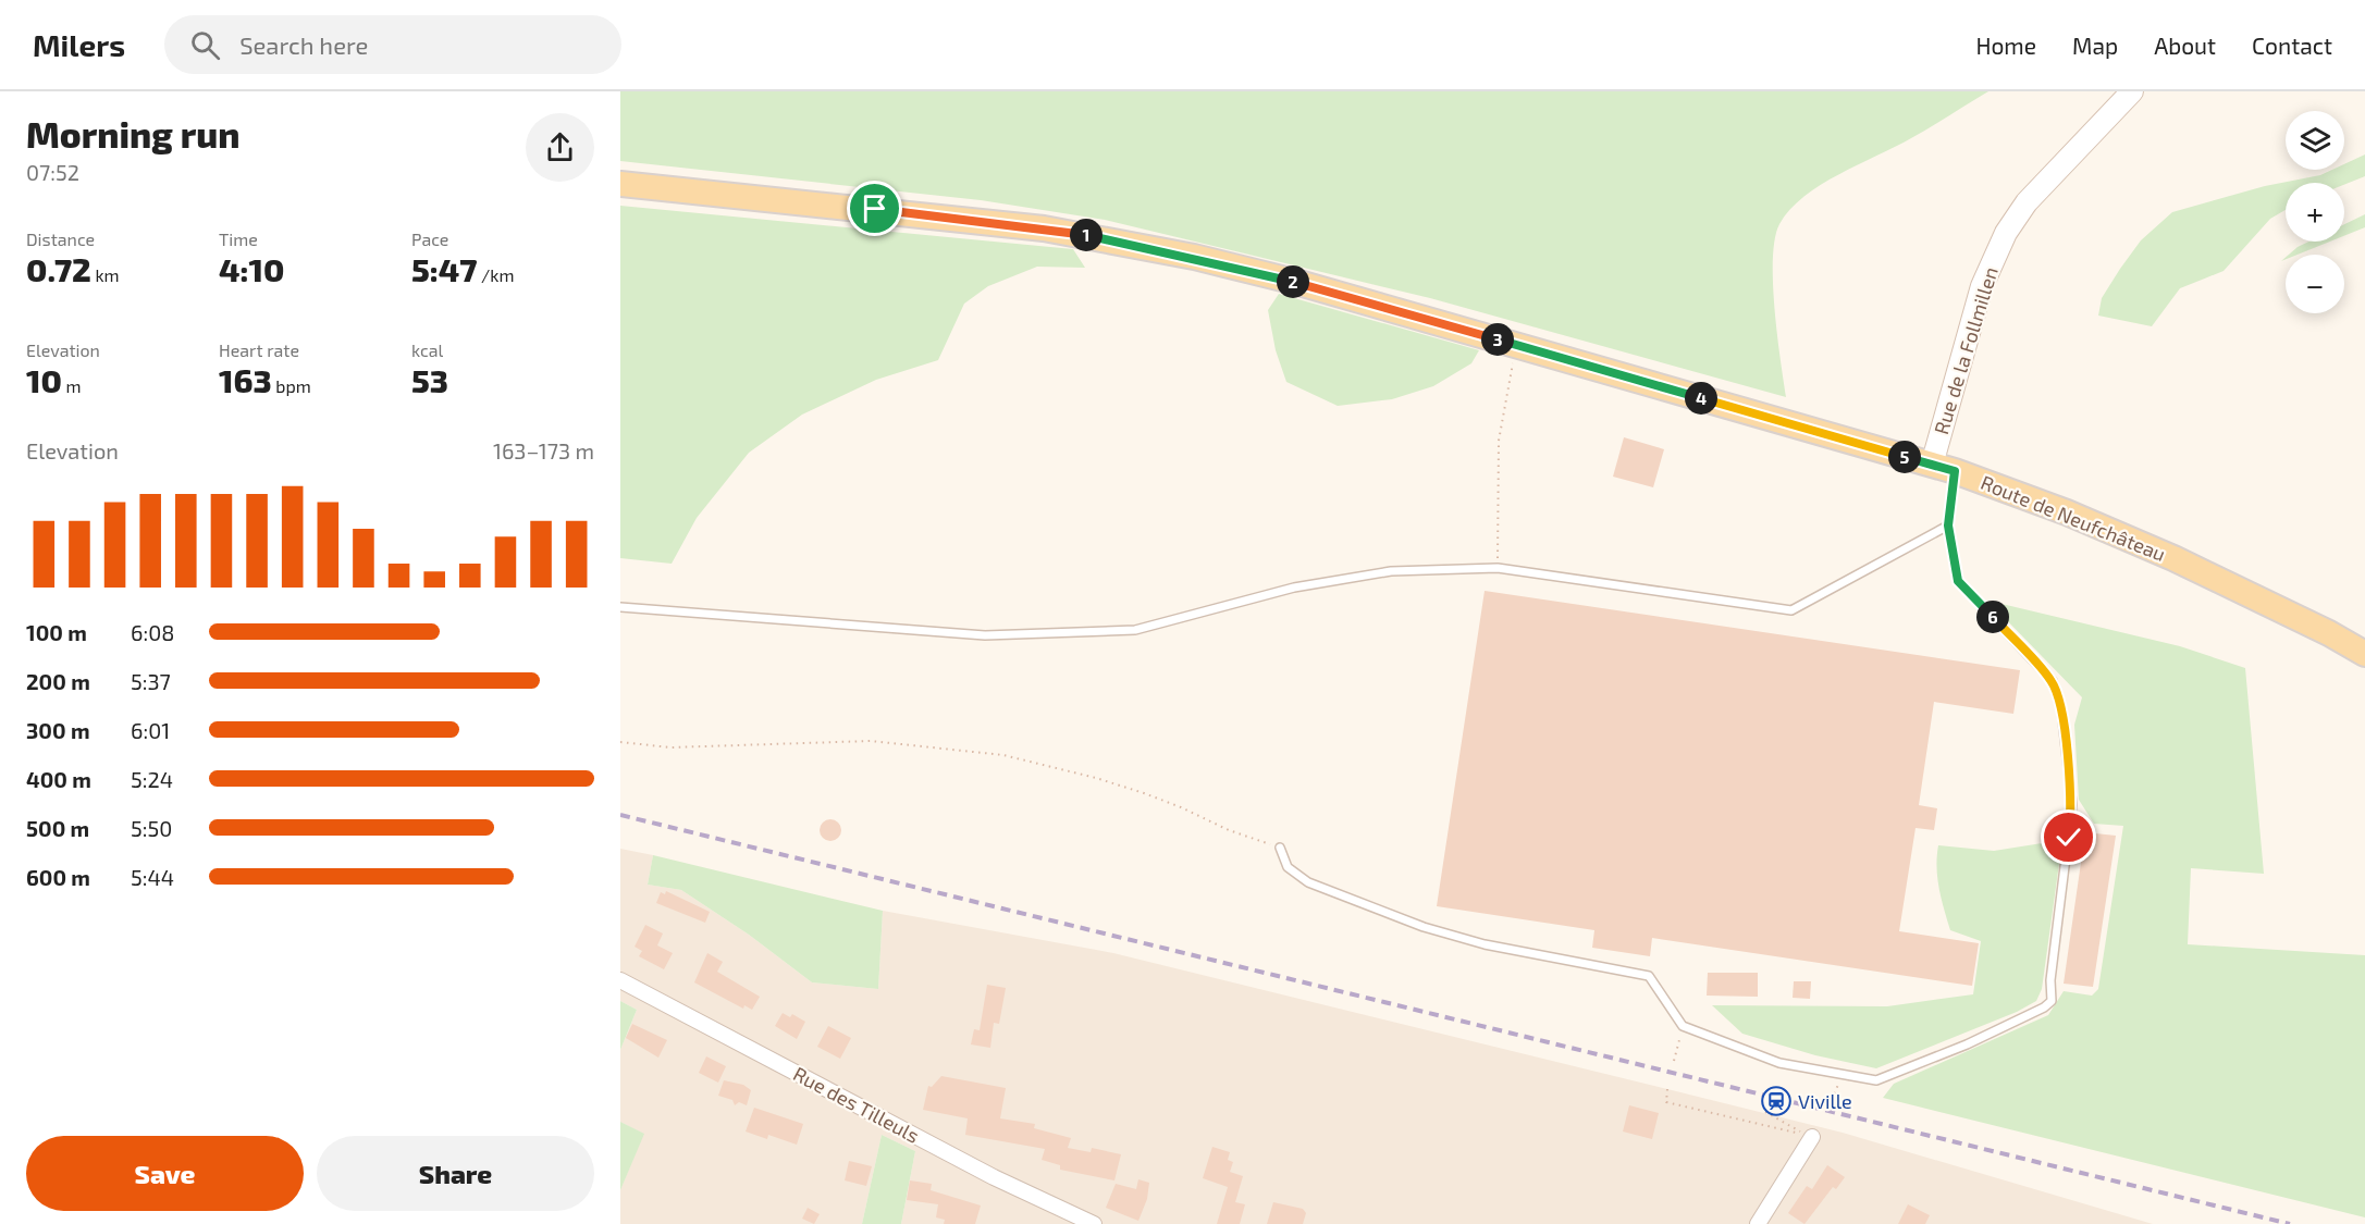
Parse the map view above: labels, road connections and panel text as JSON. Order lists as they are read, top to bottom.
{
  "streets": {
    "main road": ["Route de Neufchâteau"],
    "street": ["Rue de la Follmillen", "Rue des Tilleuls"]
  },
  "crossings": [
    ["Rue de la Follmillen", "Route de Neufchâteau"]
  ],
  "places": {
    "station": ["Viville"]
  },
  "page": {
    "header": "Milers",
    "search": "Search here",
    "nav": [
      "Home",
      "Map",
      "About",
      "Contact"
    ],
    "heading": ["Morning run", "07:52"],
    "map_buttons": ["+", "−"],
    "stats": [
      ["Distance", "0.72 km"],
      ["Time", "4:10"],
      ["Pace", "5:47 /km"],
      ["Elevation", "10 m"],
      ["Heart rate", "163 bpm"],
      ["kcal", "53"]
    ],
    "pins": [
      "1",
      "2",
      "3",
      "4",
      "5",
      "6"
    ],
    "chart": ["Elevation", "163–173 m"],
    "list": [
      {
        "name": "100 m",
        "note": "6:08"
      },
      {
        "name": "200 m",
        "note": "5:37"
      },
      {
        "name": "300 m",
        "note": "6:01"
      },
      {
        "name": "400 m",
        "note": "5:24"
      },
      {
        "name": "500 m",
        "note": "5:50"
      },
      {
        "name": "600 m",
        "note": "5:44"
      }
    ],
    "buttons": ["Save", "Share"]
  }
}
